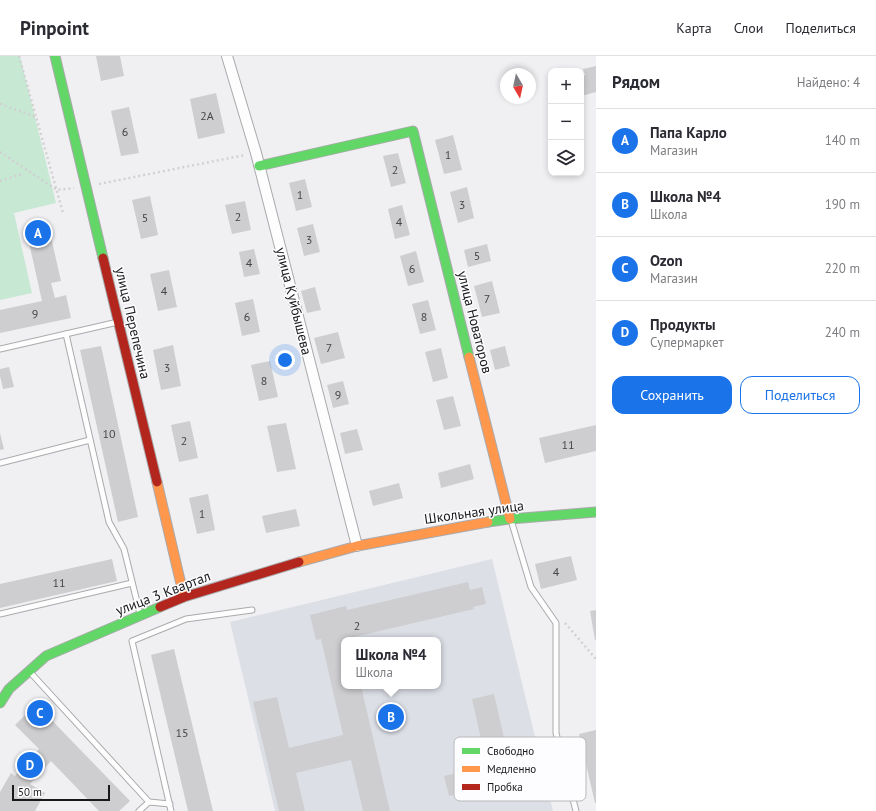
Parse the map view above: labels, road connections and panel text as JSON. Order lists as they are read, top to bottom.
{
  "streets": {
    "street": [
      "улица Куйбышева",
      "улица Новаторов",
      "улица Перепечина",
      "Школьная улица",
      "улица 3 Квартал"
    ]
  },
  "crossings": [
    ["улица Куйбышева", "улица Новаторов"],
    ["улица Куйбышева", "Школьная улица"],
    ["улица Куйбышева", "улица 3 Квартал"],
    ["улица Новаторов", "Школьная улица"],
    ["улица Перепечина", "улица 3 Квартал"],
    ["Школьная улица", "улица 3 Квартал"]
  ],
  "house_numbers": [
    "2А",
    "6",
    "1",
    "2",
    "1",
    "3",
    "2",
    "5",
    "4",
    "3",
    "5",
    "4",
    "6",
    "4",
    "7",
    "9",
    "6",
    "8",
    "7",
    "3",
    "8",
    "9",
    "10",
    "2",
    "11",
    "1",
    "4",
    "11",
    "2",
    "15"
  ],
  "legend": ["Свободно", "Медленно", "Пробка"],
  "scale_bar": "50 m",
  "north": "bottom",
  "page": {
    "header": "Pinpoint",
    "nav": ["Карта", "Слои", "Поделиться"],
    "heading": ["Рядом", "Найдено: 4"],
    "map_buttons": ["+", "−"],
    "list": [
      {
        "mark": "A",
        "name": "Папа Карло",
        "note": "Магазин",
        "value": "140 m"
      },
      {
        "mark": "B",
        "name": "Школа №4",
        "note": "Школа",
        "value": "190 m"
      },
      {
        "mark": "C",
        "name": "Ozon",
        "note": "Магазин",
        "value": "220 m"
      },
      {
        "mark": "D",
        "name": "Продукты",
        "note": "Супермаркет",
        "value": "240 m"
      }
    ],
    "pins": [
      "A",
      "C",
      "B",
      "D"
    ],
    "buttons": ["Сохранить", "Поделиться"],
    "popup": ["Школа №4", "Школа"],
    "scale": "50 m"
  }
}
